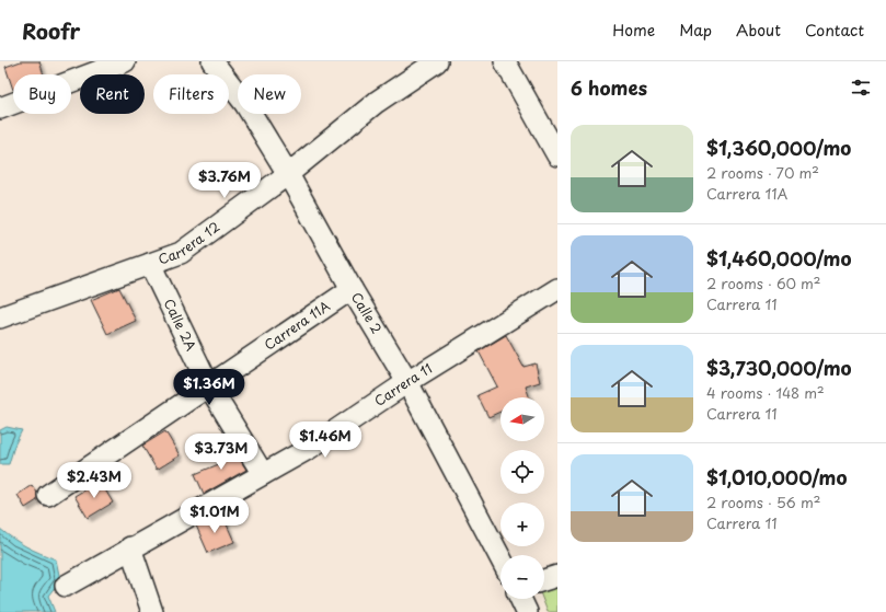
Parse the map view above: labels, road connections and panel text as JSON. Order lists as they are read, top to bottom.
{
  "streets": {
    "street": [
      "Carrera 12",
      "Calle 2",
      "Calle 2A",
      "Carrera 11A",
      "Carrera 11"
    ]
  },
  "crossings": [
    ["Carrera 12", "Calle 2"],
    ["Carrera 12", "Calle 2A"],
    ["Calle 2", "Carrera 11A"],
    ["Calle 2", "Carrera 11"],
    ["Calle 2A", "Carrera 11A"],
    ["Calle 2A", "Carrera 11"]
  ],
  "north": "left",
  "page": {
    "header": "Roofr",
    "nav": [
      "Home",
      "Map",
      "About",
      "Contact"
    ],
    "heading": "6 homes",
    "chip": [
      "Buy",
      "Rent",
      "Filters",
      "New"
    ],
    "list": [
      {
        "name": "$1,360,000/mo",
        "note": "2 rooms · 70 m² · Carrera 11A"
      },
      {
        "name": "$1,460,000/mo",
        "note": "2 rooms · 60 m² · Carrera 11"
      },
      {
        "name": "$3,730,000/mo",
        "note": "4 rooms · 148 m² · Carrera 11"
      },
      {
        "name": "$1,010,000/mo",
        "note": "2 rooms · 56 m² · Carrera 11"
      }
    ],
    "price": [
      "$3.76M",
      "$1.36M",
      "$1.46M",
      "$3.73M",
      "$2.43M",
      "$1.01M"
    ],
    "map_buttons": ["+", "−"]
  }
}
